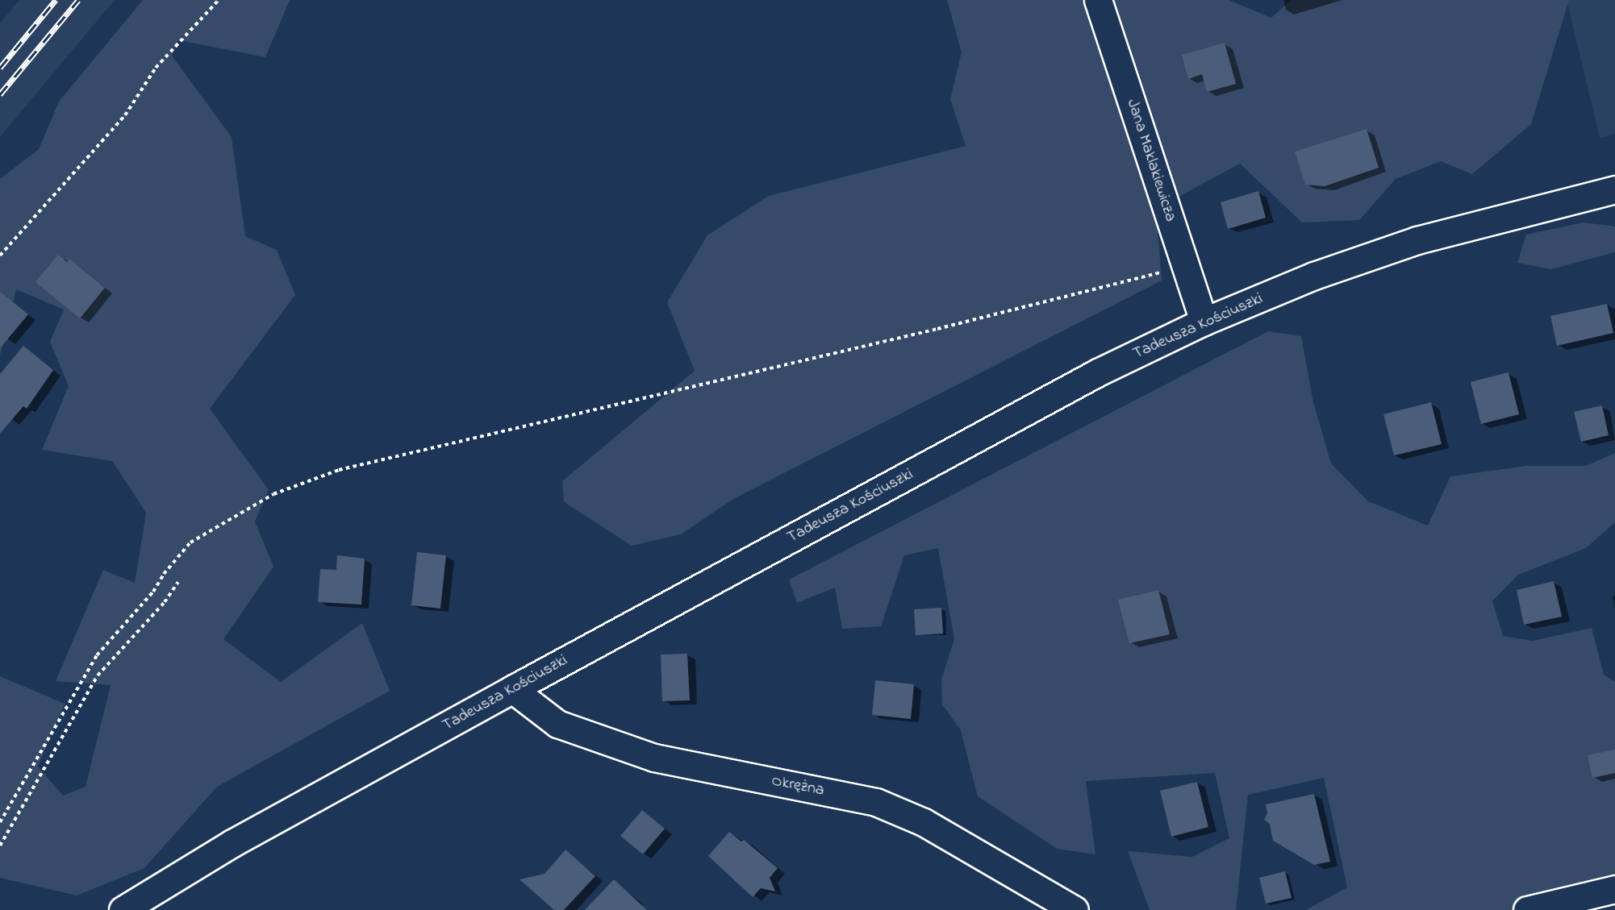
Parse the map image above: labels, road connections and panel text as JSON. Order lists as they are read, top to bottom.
{
  "streets": {
    "main road": ["Jana Maklakiewicza", "Tadeusza Kościuszki", "Okrężna"]
  },
  "crossings": [
    ["Jana Maklakiewicza", "Tadeusza Kościuszki"],
    ["Tadeusza Kościuszki", "Okrężna"]
  ]
}
